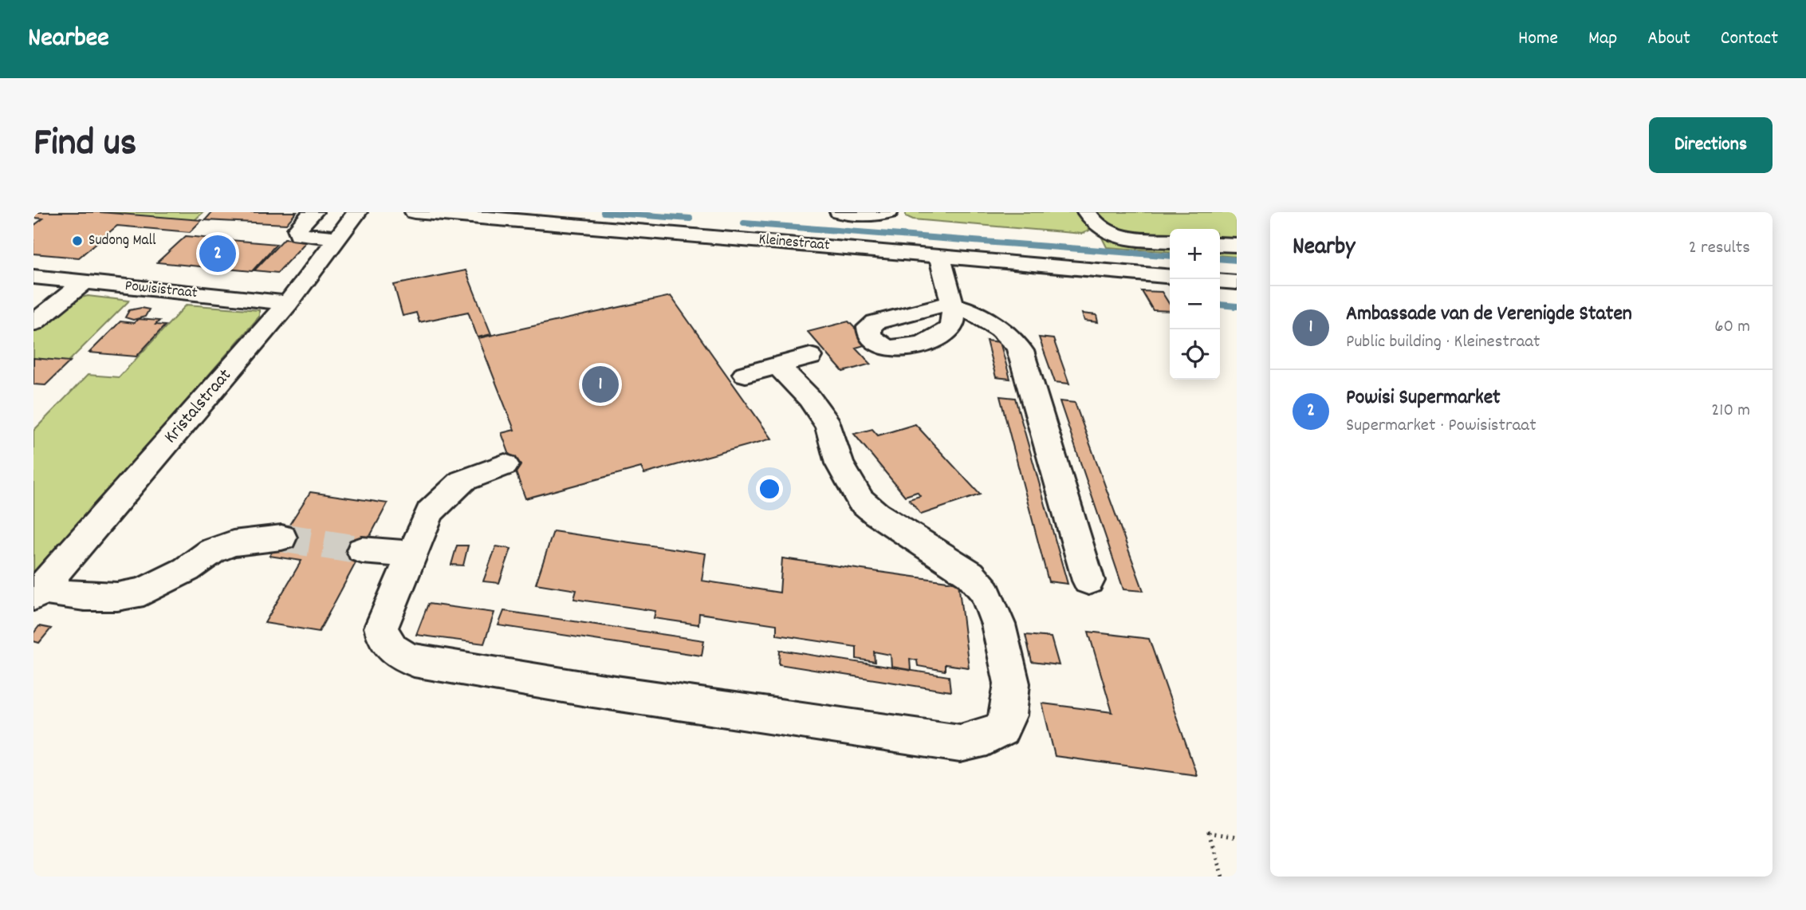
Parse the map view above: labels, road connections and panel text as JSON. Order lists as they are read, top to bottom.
{
  "streets": {
    "street": ["Kleinestraat", "Powisistraat", "Kristalstraat"]
  },
  "crossings": [
    ["Powisistraat", "Kristalstraat"]
  ],
  "places": ["Sudong Mall"],
  "page": {
    "header": "Nearbee",
    "nav": [
      "Home",
      "Map",
      "About",
      "Contact"
    ],
    "title": "Find us",
    "buttons": "Directions",
    "heading": ["Nearby", "2 results"],
    "map_buttons": ["+", "−"],
    "pins": ["2", "1"],
    "list": [
      {
        "mark": "1",
        "name": "Ambassade van de Verenigde Staten",
        "note": "Public building · Kleinestraat",
        "value": "60 m"
      },
      {
        "mark": "2",
        "name": "Powisi Supermarket",
        "note": "Supermarket · Powisistraat",
        "value": "210 m"
      }
    ]
  }
}
